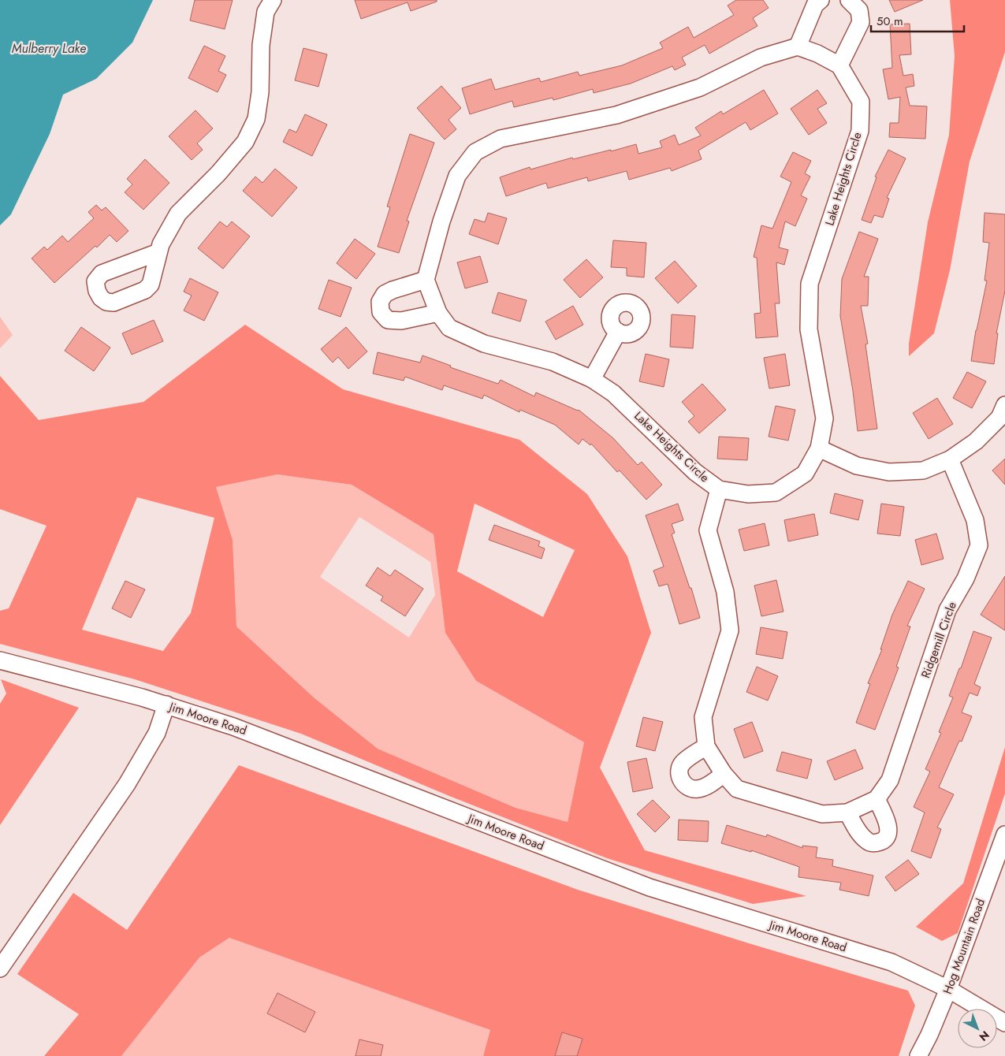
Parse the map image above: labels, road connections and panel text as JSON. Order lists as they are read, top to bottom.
{
  "streets": {
    "street": [
      "Lake Heights Circle",
      "Ridgemill Circle",
      "Jim Moore Road",
      "Hog Mountain Road"
    ]
  },
  "crossings": [
    ["Jim Moore Road", "Hog Mountain Road"]
  ],
  "water": ["Mulberry Lake"],
  "scale_bar": "50 m",
  "north": "bottom right"
}
